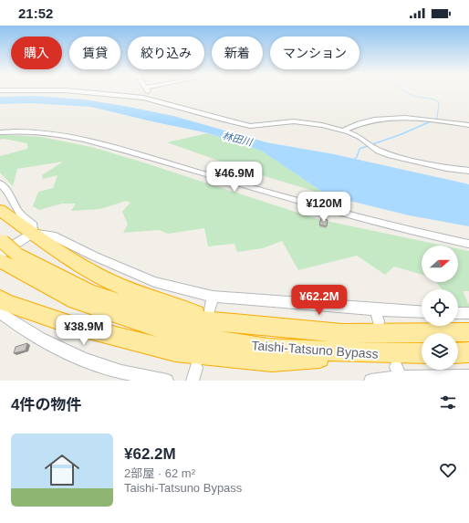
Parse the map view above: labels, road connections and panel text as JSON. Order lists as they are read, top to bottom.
{
  "streets": {
    "highway": ["Taishi-Tatsuno Bypass"]
  },
  "water": ["林田川"],
  "north": "right",
  "page": {
    "status": "21:52",
    "chip": [
      "購入",
      "賃貸",
      "絞り込み",
      "新着",
      "マンション"
    ],
    "price": [
      "¥46.9M",
      "¥120M",
      "¥62.2M",
      "¥38.9M"
    ],
    "heading": "4件の物件",
    "list": [
      {
        "name": "¥62.2M",
        "note": "2部屋 · 62 m² · Taishi-Tatsuno Bypass"
      }
    ]
  }
}
